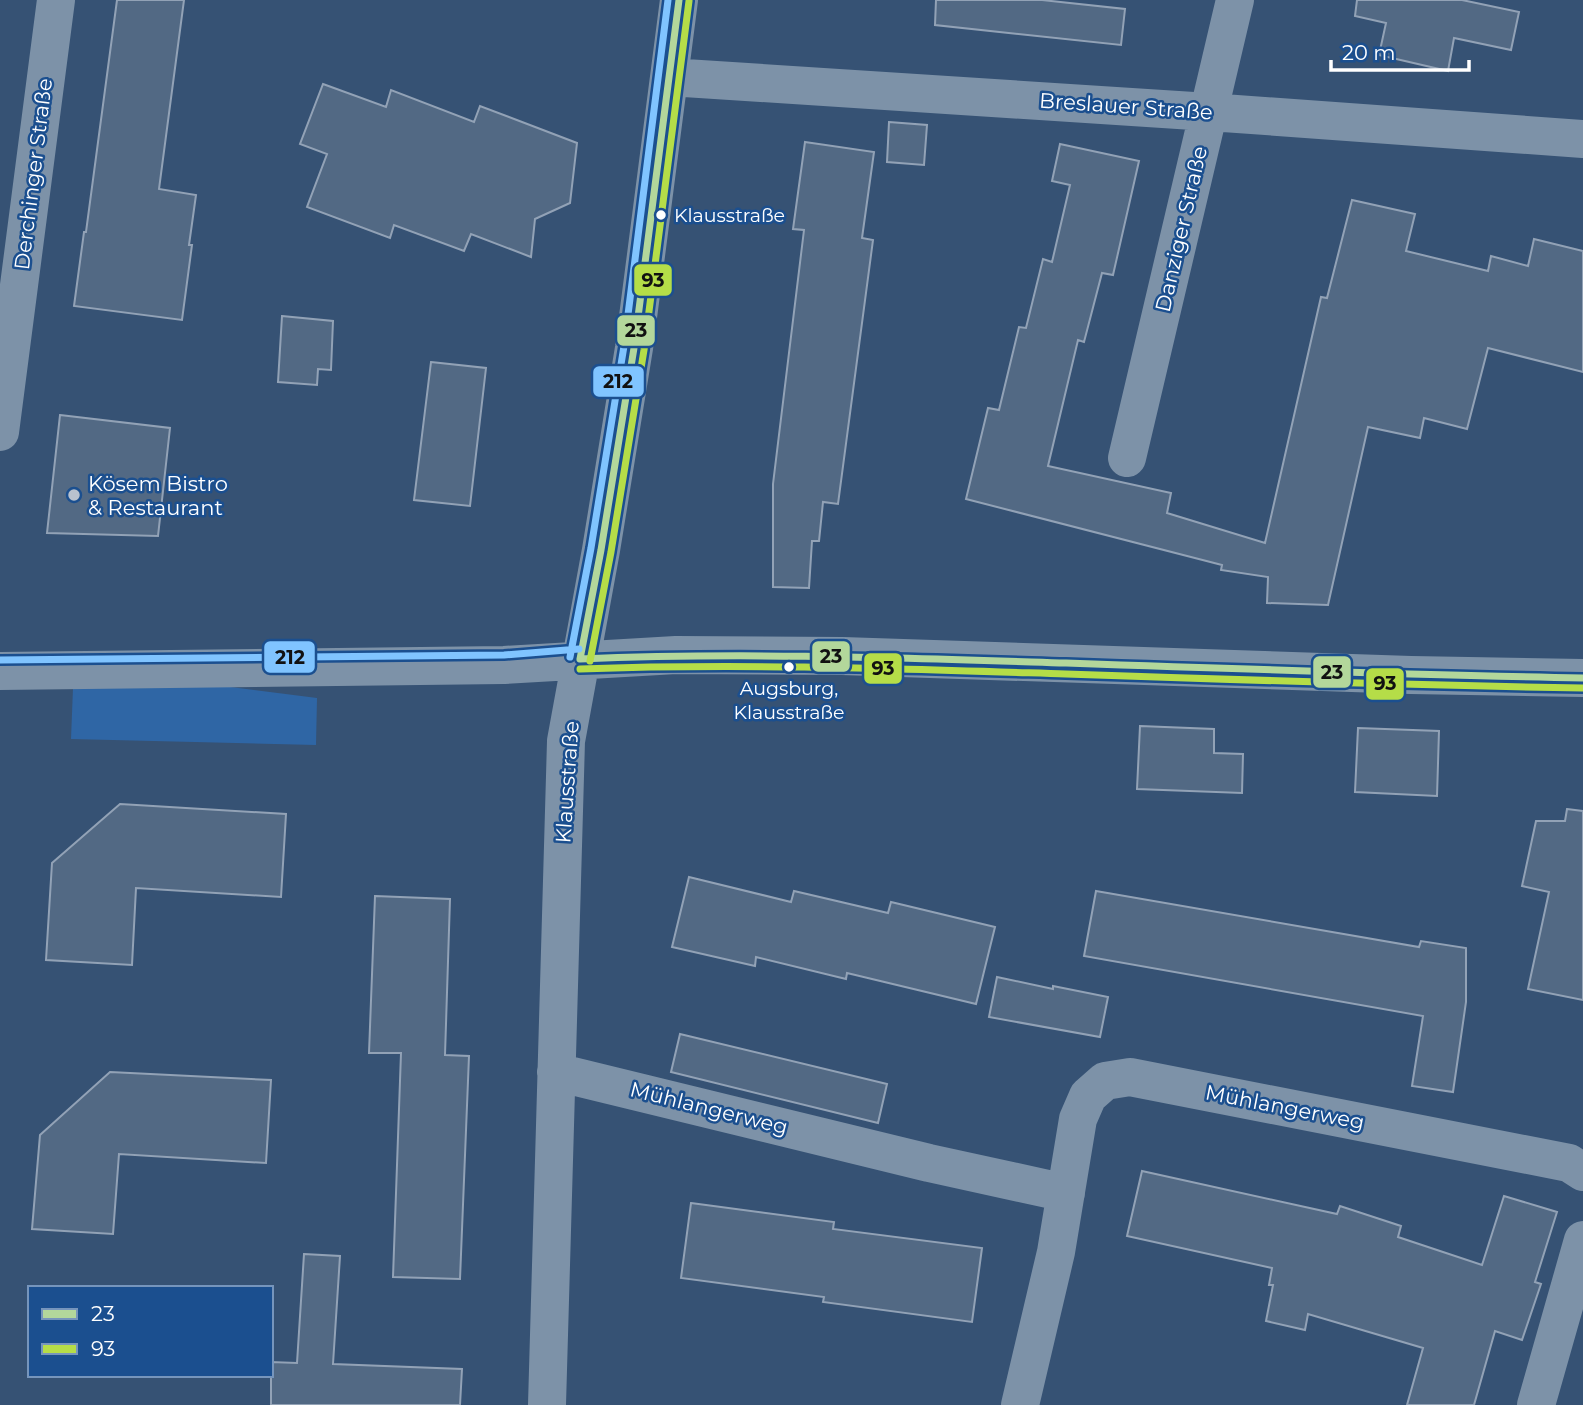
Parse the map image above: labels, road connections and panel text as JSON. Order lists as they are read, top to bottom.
{
  "streets": {
    "street": [
      "Breslauer Straße",
      "Derchinger Straße",
      "Danziger Straße",
      "Klausstraße",
      "Mühlangerweg"
    ]
  },
  "crossings": [
    ["Breslauer Straße", "Danziger Straße"],
    ["Breslauer Straße", "Klausstraße"],
    ["Klausstraße", "Mühlangerweg"]
  ],
  "places": ["Klausstraße", "Kösem Bistro & Restaurant", "Augsburg, Klausstraße"],
  "lines": ["transit line 23", "transit line 212", "transit line 93"],
  "legend": ["23", "93"],
  "scale_bar": "20 m"
}
